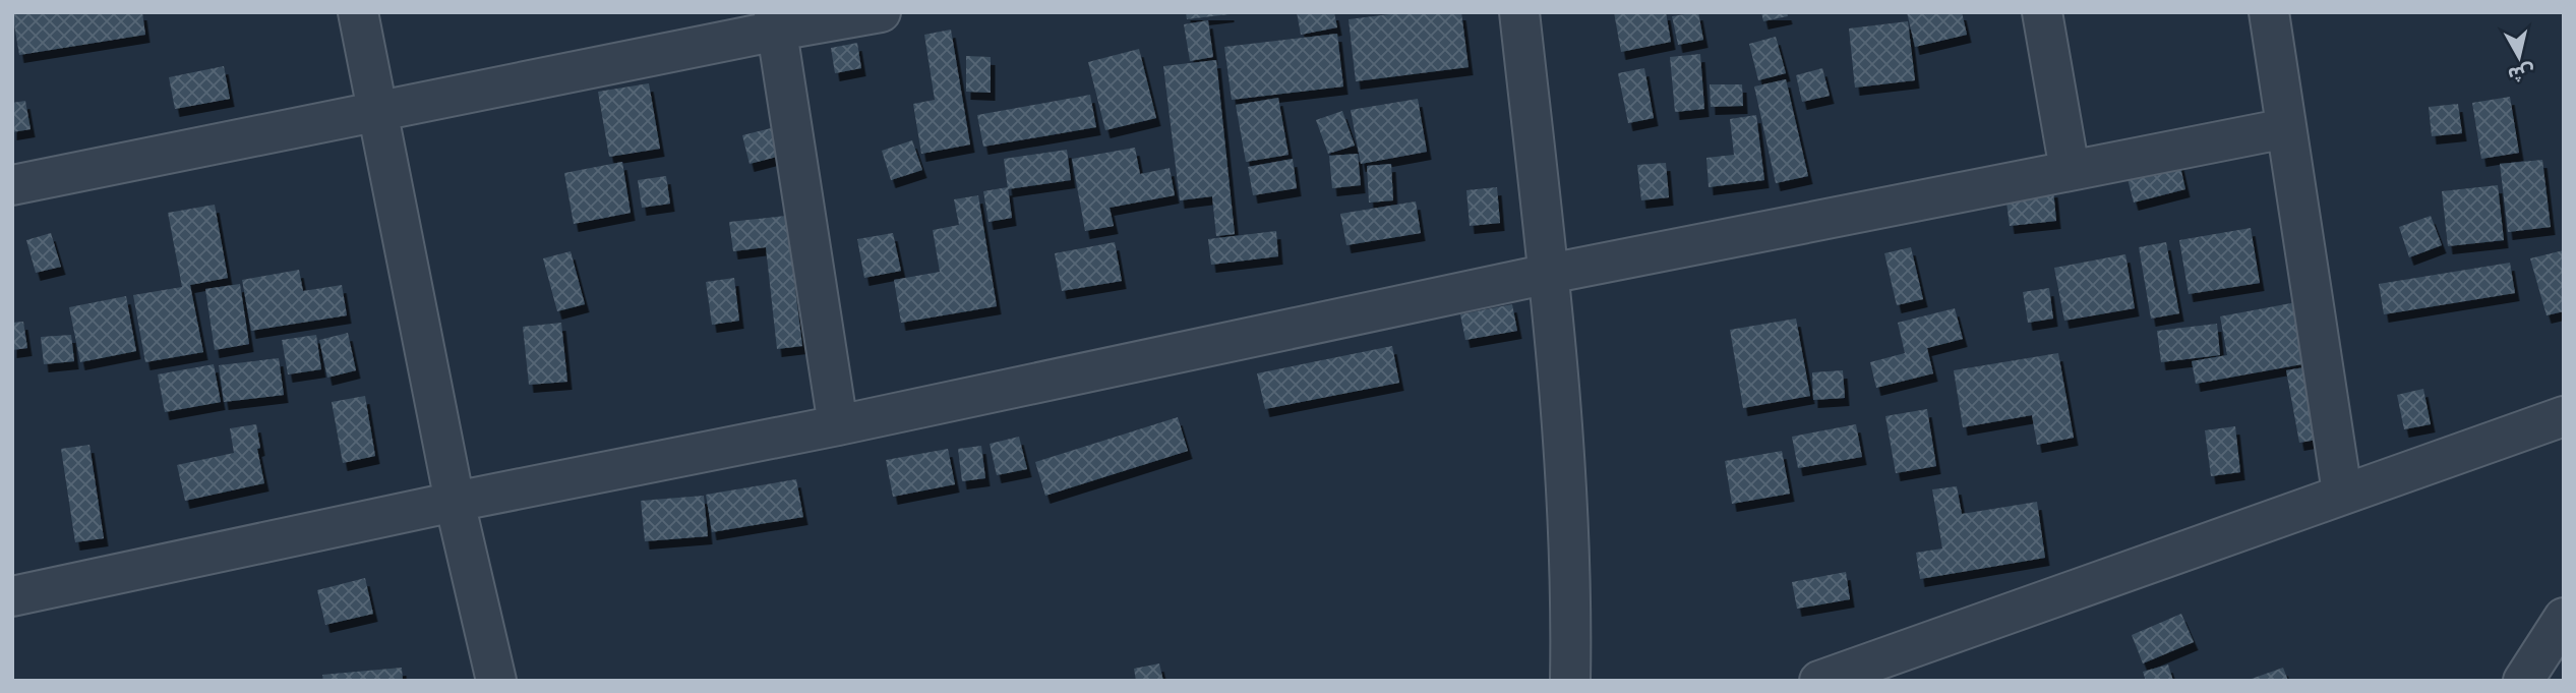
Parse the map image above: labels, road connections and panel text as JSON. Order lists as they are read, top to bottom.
{
  "north": "bottom"
}
